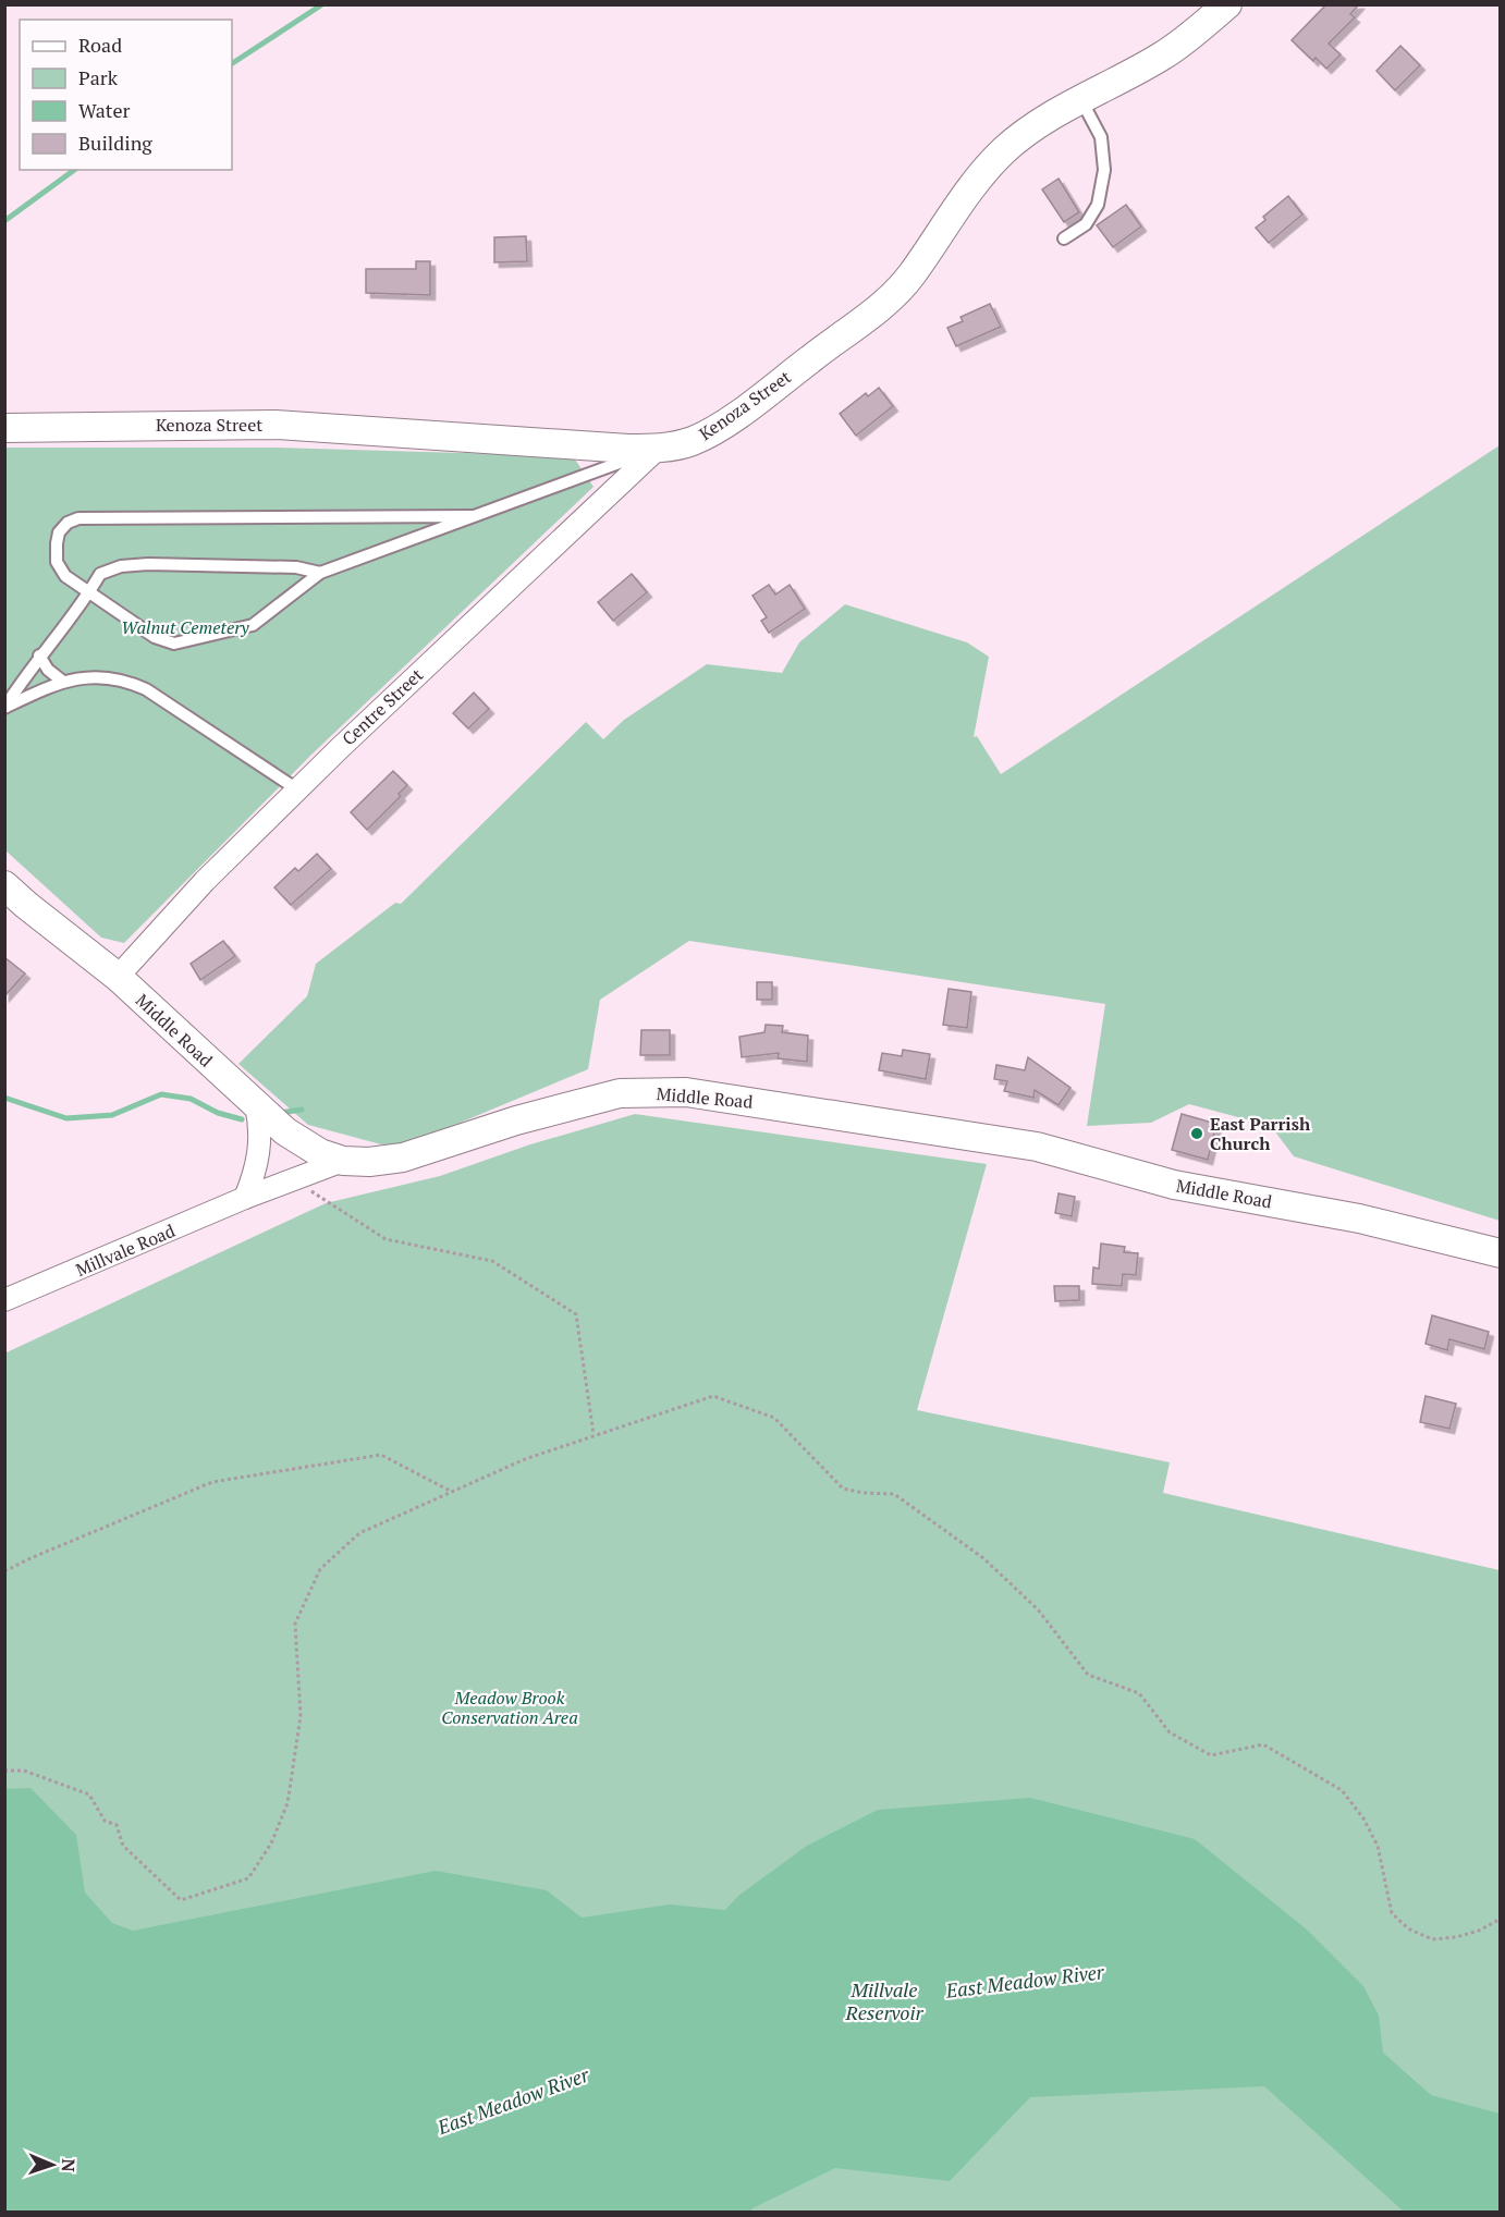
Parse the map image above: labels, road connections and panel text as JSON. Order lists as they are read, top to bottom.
{
  "streets": {
    "street": [
      "Kenoza Street",
      "Centre Street",
      "Middle Road",
      "Millvale Road"
    ]
  },
  "crossings": [
    ["Kenoza Street", "Centre Street"],
    ["Centre Street", "Middle Road"],
    ["Middle Road", "Millvale Road"]
  ],
  "water": ["East Meadow River", "Millvale Reservoir"],
  "parks": ["Walnut Cemetery", "Meadow Brook Conservation Area"],
  "places": ["East Parrish Church"],
  "legend": [
    "Road",
    "Park",
    "Water",
    "Building"
  ],
  "north": "right"
}
